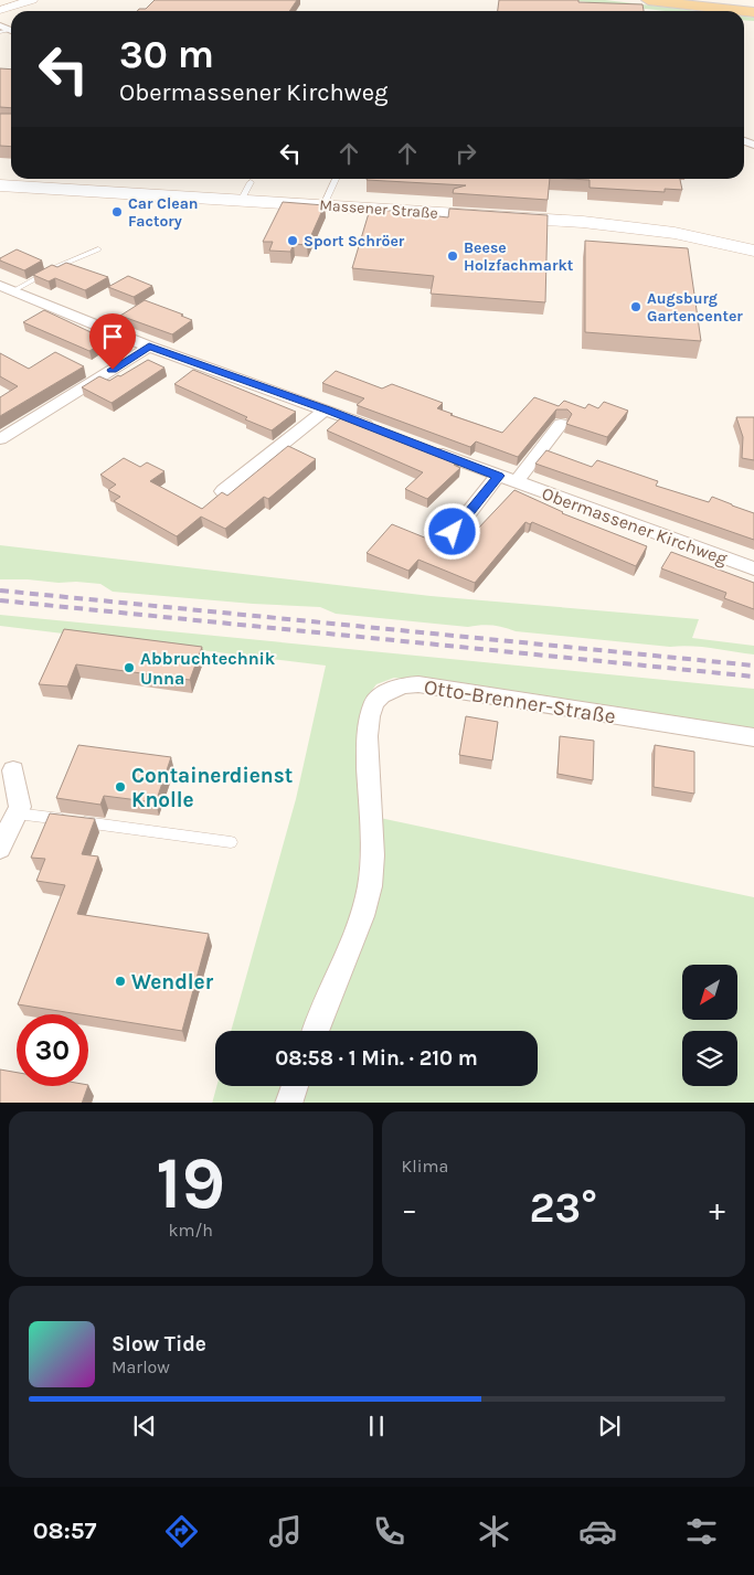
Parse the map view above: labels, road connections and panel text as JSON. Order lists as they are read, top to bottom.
{
  "streets": {
    "main road": ["Massener Straße"],
    "street": ["Obermassener Kirchweg", "Otto-Brenner-Straße"]
  },
  "places": [
    "Car Clean Factory",
    "Sport Schröer",
    "Beese Holzfachmarkt",
    "Augsburg Gartencenter",
    "Abbruchtechnik Unna",
    "Containerdienst Knolle",
    "Wendler"
  ],
  "north": "bottom left",
  "page": {
    "turn": ["30 m", "Obermassener Kirchweg"],
    "limit": "30",
    "trip": "08:58 · 1 Min. · 210 m",
    "tile": [
      ["19", "km/h"],
      "Klima"
    ],
    "heat": ["−", "23°", "+"],
    "song": ["Slow Tide", "Marlow"],
    "tabs": "08:57"
  }
}
